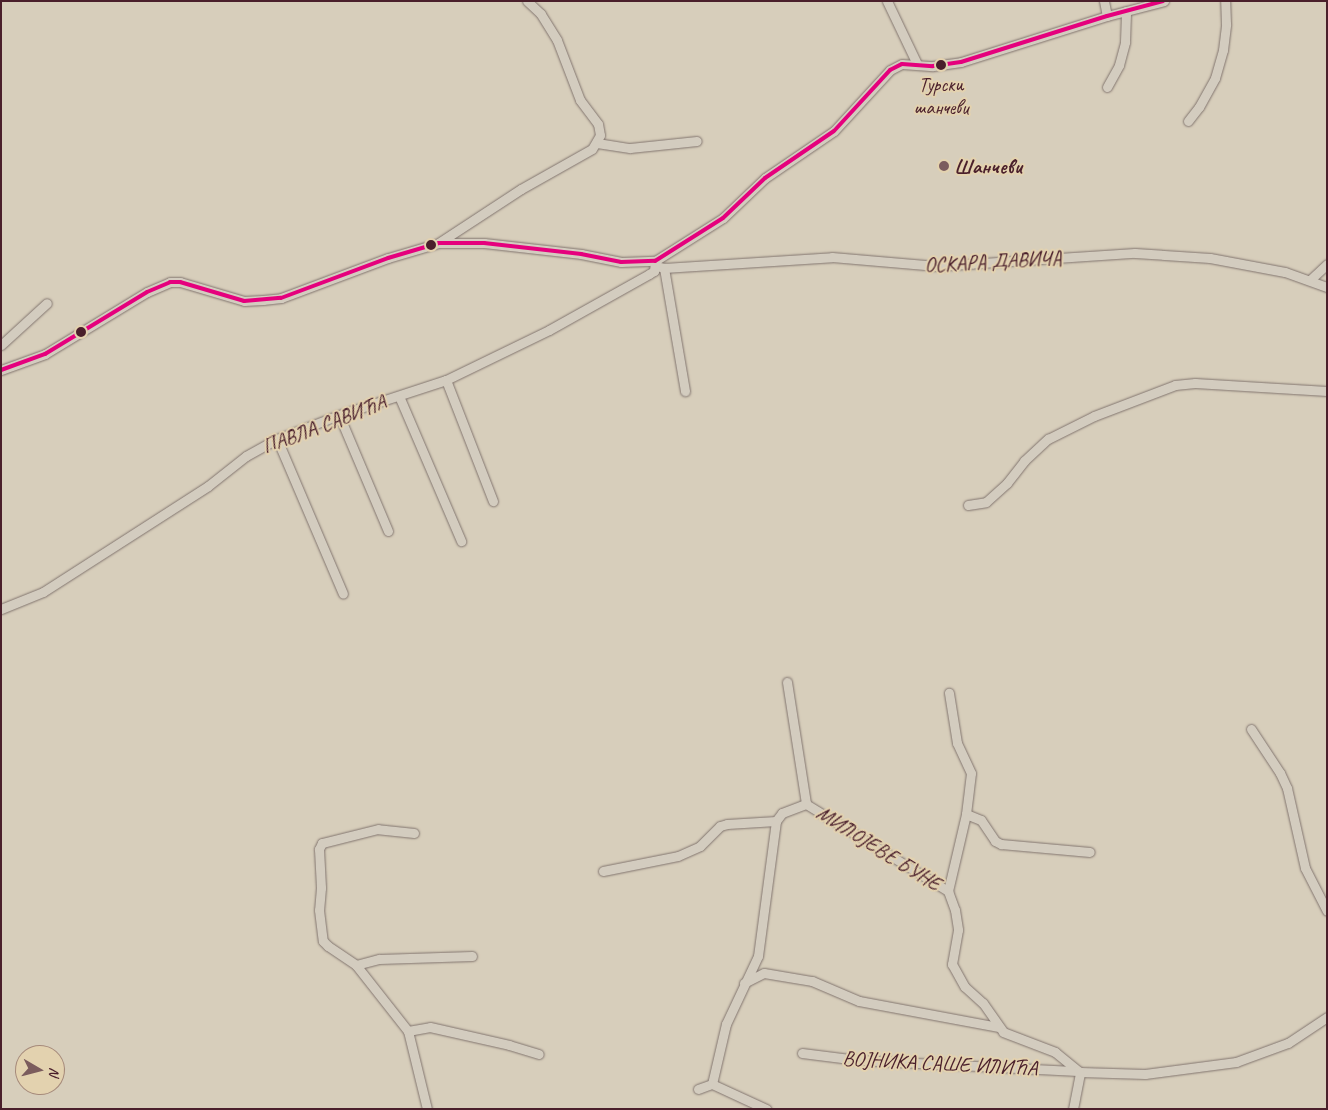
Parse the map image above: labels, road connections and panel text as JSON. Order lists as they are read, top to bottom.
{
  "streets": {
    "street": [
      "ОСКАРА ДАВИЧА",
      "ПАВЛА САВИЋА",
      "МИЛОЈЕВЕ БУНЕ",
      "ВОЈНИКА САШЕ ИЛИЋА"
    ]
  },
  "crossings": [
    ["ОСКАРА ДАВИЧА", "ПАВЛА САВИЋА"],
    ["МИЛОЈЕВЕ БУНЕ", "ВОЈНИКА САШЕ ИЛИЋА"]
  ],
  "places": ["Турски шанчеви", "Шанчеви"],
  "north": "right"
}
